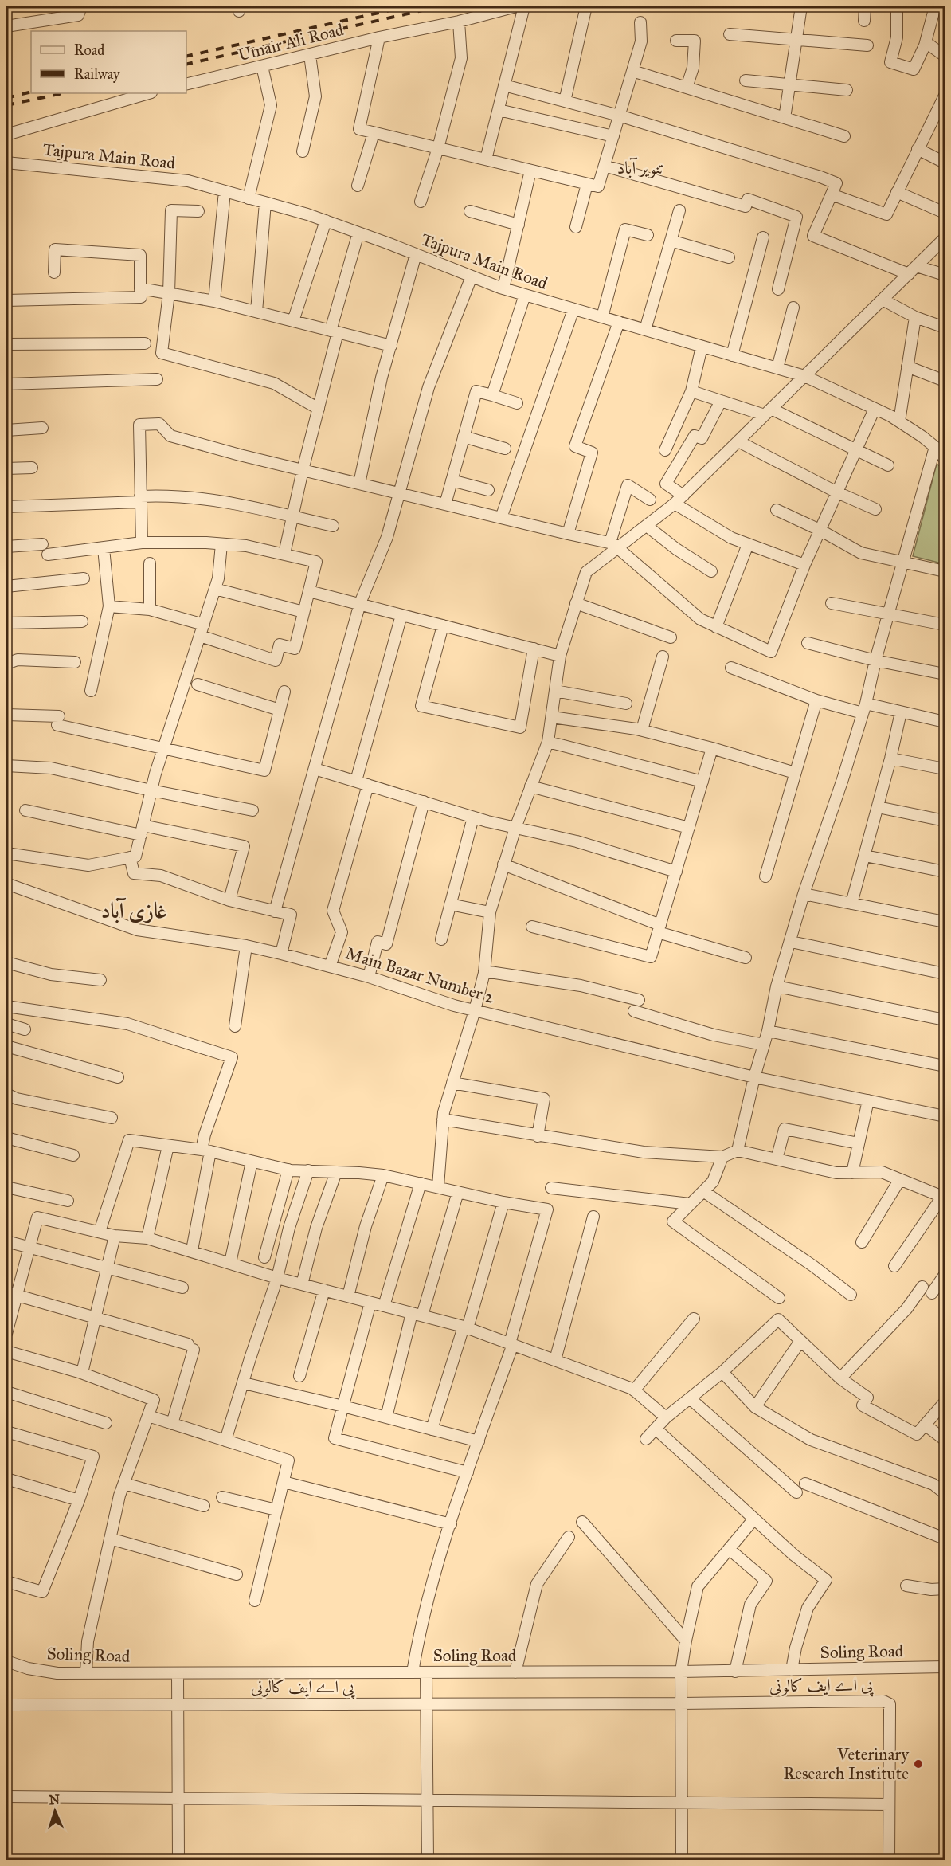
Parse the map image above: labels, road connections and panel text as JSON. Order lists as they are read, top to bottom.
{
  "streets": {
    "street": [
      "Umair Ali Road",
      "Tajpura Main Road",
      "Main Bazar Number 2",
      "Soling Road",
      "پی اے ایف کالونی"
    ]
  },
  "districts": ["تنویر آباد", "غازى آباد"],
  "places": ["Veterinary Research Institute"],
  "legend": ["Road", "Railway"],
  "north": "top"
}
